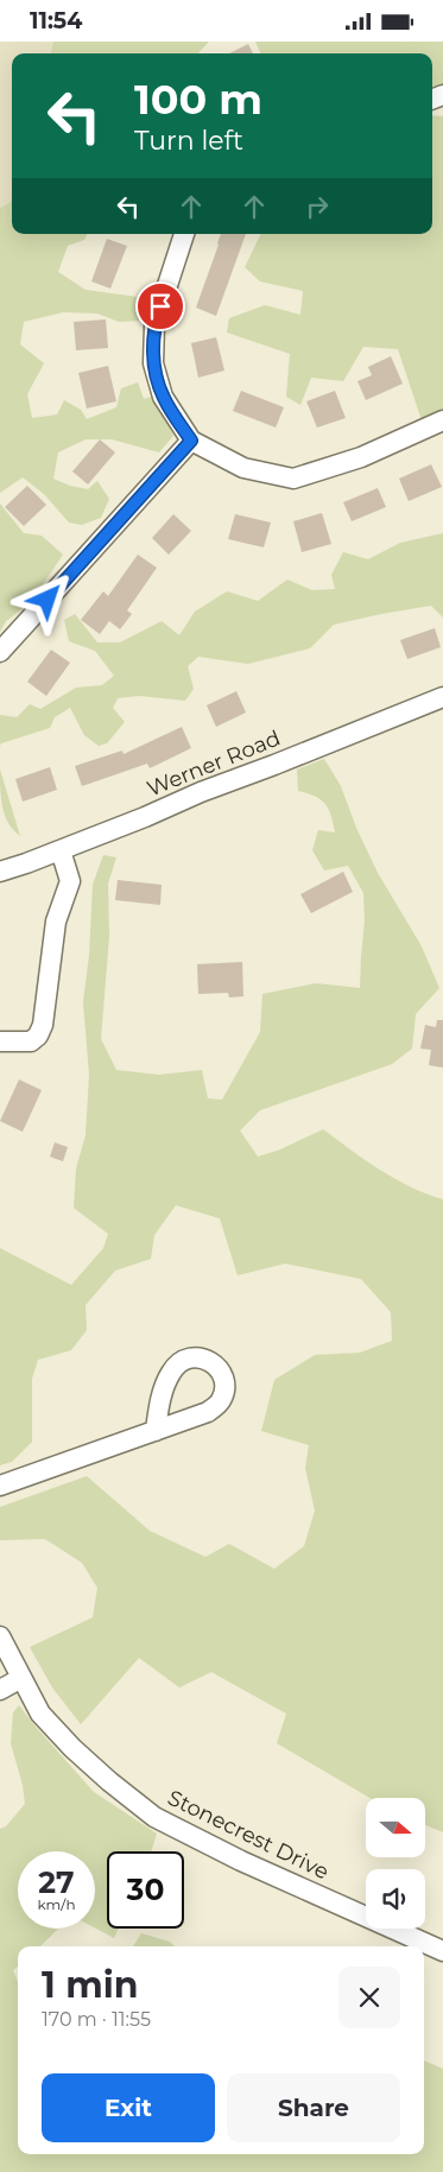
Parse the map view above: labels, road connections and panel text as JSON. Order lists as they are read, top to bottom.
{
  "streets": {
    "street": ["Werner Road", "Stonecrest Drive"]
  },
  "north": "right",
  "page": {
    "status": "11:54",
    "turn": ["100 m", "Turn left"],
    "speed": "27 km/h",
    "limit": "30",
    "heading": ["1 min", "170 m · 11:55"],
    "buttons": ["Exit", "Share"]
  }
}
